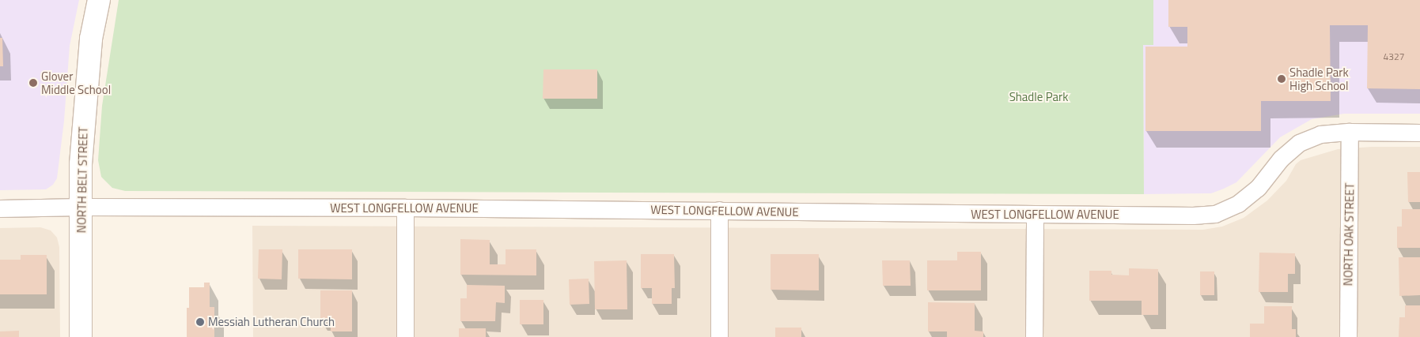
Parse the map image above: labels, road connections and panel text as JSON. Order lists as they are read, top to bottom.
{
  "streets": {
    "street": ["NORTH BELT STREET", "WEST LONGFELLOW AVENUE", "NORTH OAK STREET"]
  },
  "crossings": [
    ["NORTH BELT STREET", "WEST LONGFELLOW AVENUE"],
    ["WEST LONGFELLOW AVENUE", "NORTH OAK STREET"]
  ],
  "parks": ["Shadle Park"],
  "places": ["Shadle Park High School", "Glover Middle School", "Messiah Lutheran Church"],
  "house_numbers": ["4327"]
}
